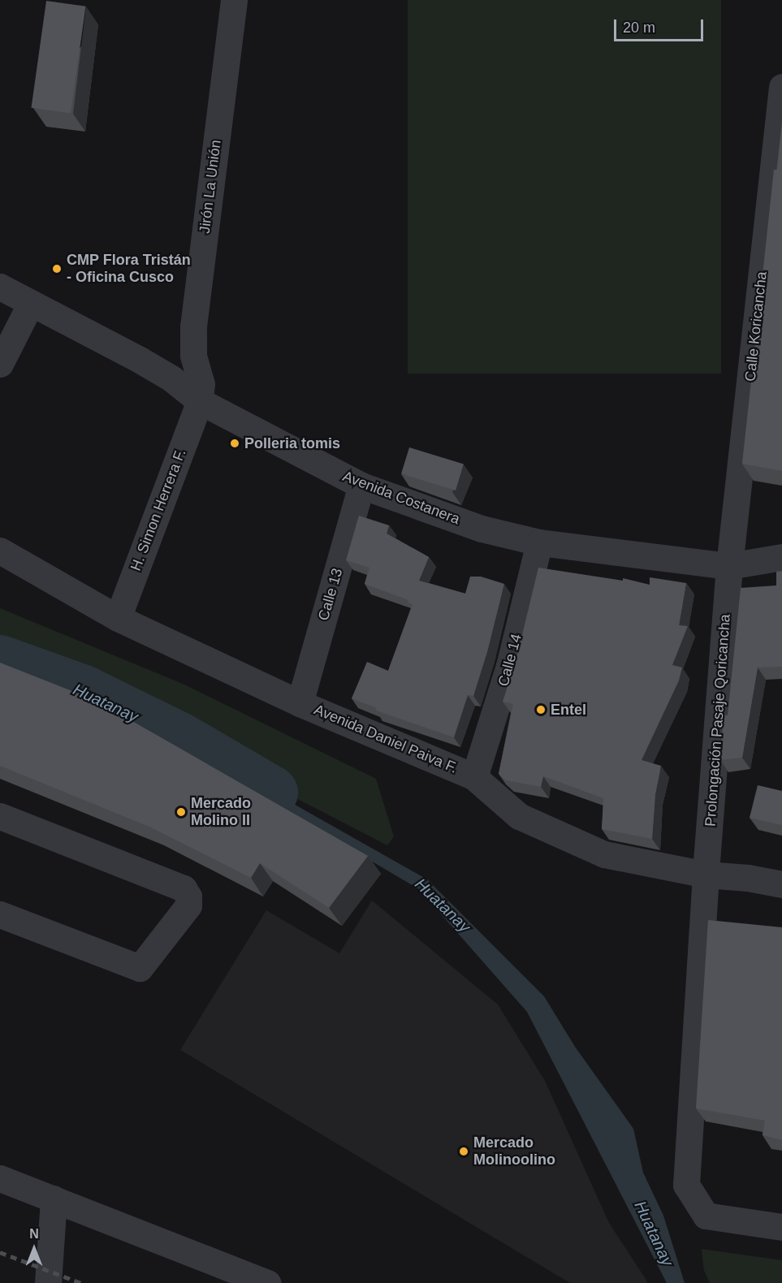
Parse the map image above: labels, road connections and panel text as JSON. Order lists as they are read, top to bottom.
{
  "streets": {
    "street": [
      "Jirón La Unión",
      "Calle Koricancha",
      "Avenida Costanera",
      "H. Simon Herrera F.",
      "Calle 13",
      "Calle 14",
      "Prolongación Pasaje Qoricancha",
      "Avenida Daniel Paiva F."
    ]
  },
  "crossings": [
    ["Jirón La Unión", "Avenida Costanera"],
    ["Jirón La Unión", "H. Simon Herrera F."],
    ["Calle Koricancha", "Avenida Costanera"],
    ["Calle Koricancha", "Prolongación Pasaje Qoricancha"],
    ["Avenida Costanera", "H. Simon Herrera F."],
    ["Avenida Costanera", "Calle 13"],
    ["Avenida Costanera", "Calle 14"],
    ["Avenida Costanera", "Prolongación Pasaje Qoricancha"],
    ["H. Simon Herrera F.", "Avenida Daniel Paiva F."],
    ["Calle 13", "Avenida Daniel Paiva F."],
    ["Calle 14", "Avenida Daniel Paiva F."],
    ["Prolongación Pasaje Qoricancha", "Avenida Daniel Paiva F."]
  ],
  "water": ["Huatanay"],
  "places": [
    "CMP Flora Tristán - Oficina Cusco",
    "Polleria tomis",
    "Entel",
    "Mercado Molino II",
    "Mercado Molinoolino"
  ],
  "scale_bar": "20 m",
  "north": "top"
}
